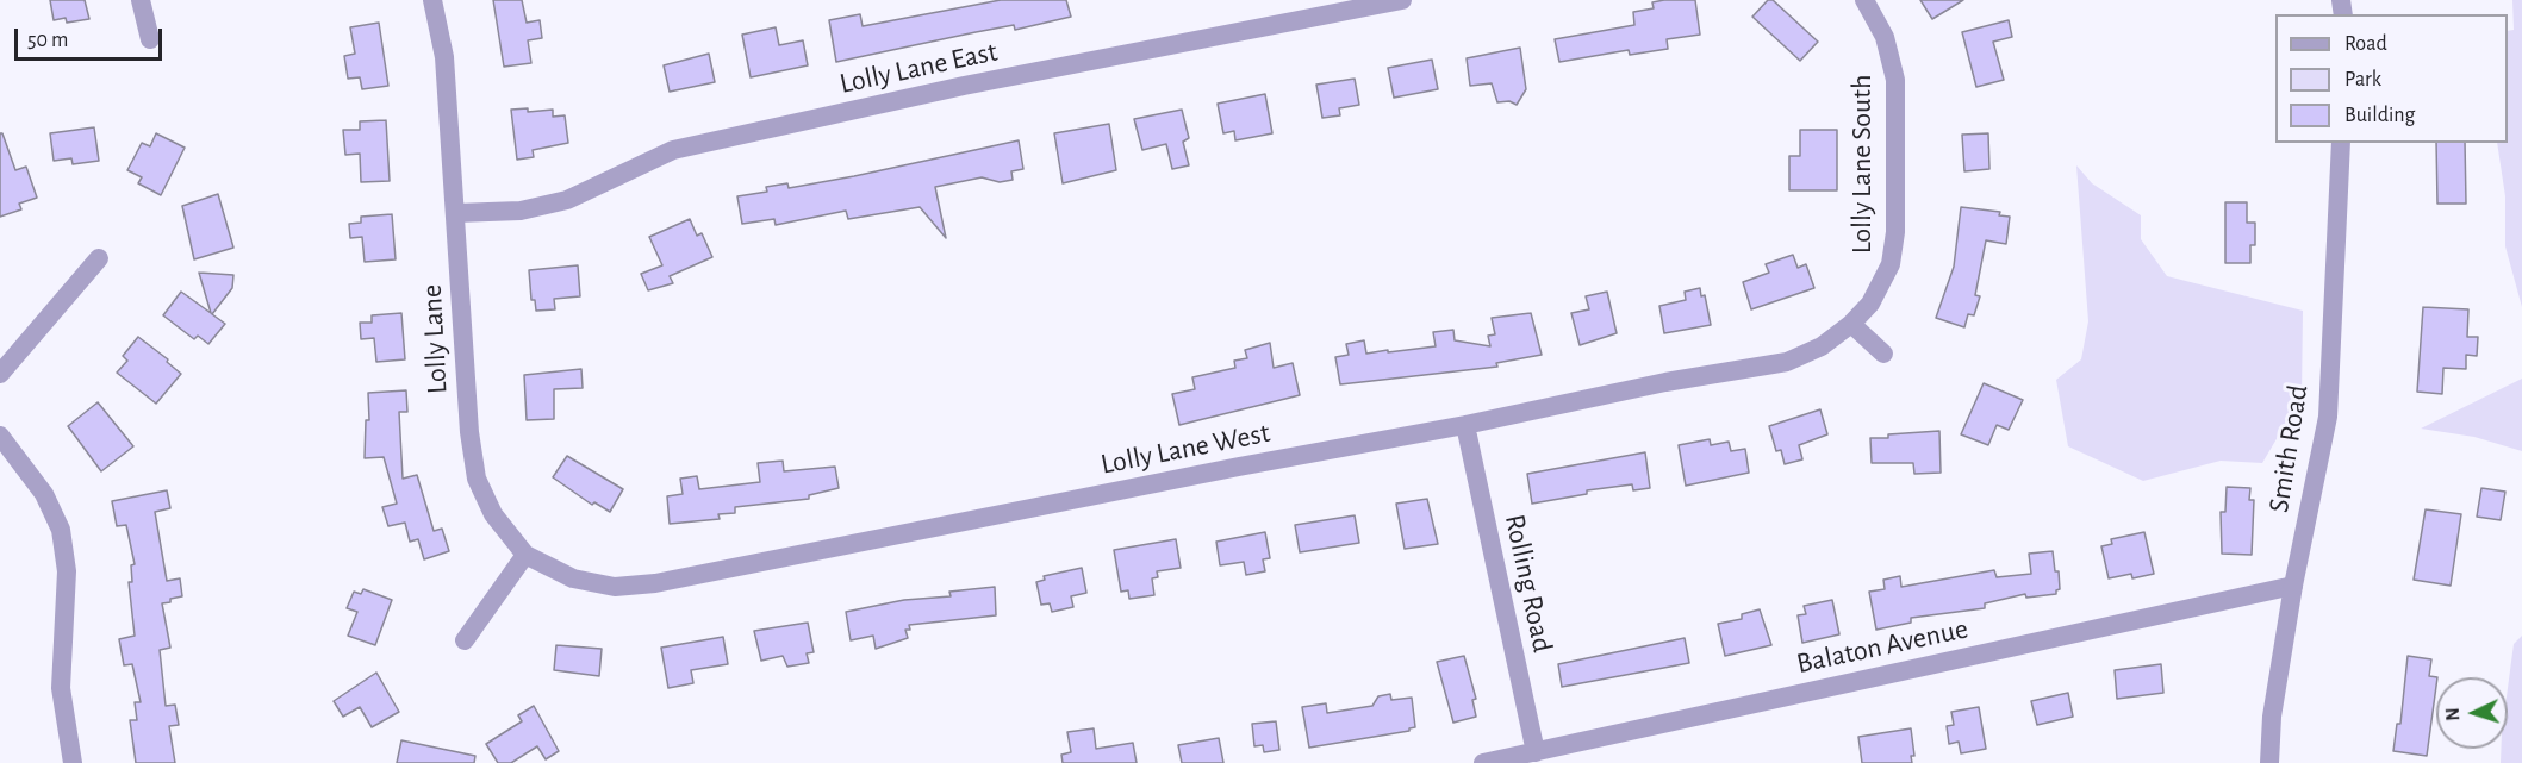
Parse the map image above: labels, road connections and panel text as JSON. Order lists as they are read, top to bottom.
{
  "streets": {
    "street": [
      "Lolly Lane East",
      "Lolly Lane South",
      "Lolly Lane",
      "Lolly Lane West",
      "Smith Road",
      "Rolling Road",
      "Balaton Avenue"
    ]
  },
  "crossings": [
    ["Lolly Lane East", "Lolly Lane"],
    ["Lolly Lane South", "Lolly Lane West"],
    ["Lolly Lane", "Lolly Lane West"],
    ["Lolly Lane West", "Rolling Road"],
    ["Smith Road", "Balaton Avenue"],
    ["Rolling Road", "Balaton Avenue"]
  ],
  "legend": ["Road", "Park", "Building"],
  "scale_bar": "50 m",
  "north": "left"
}
